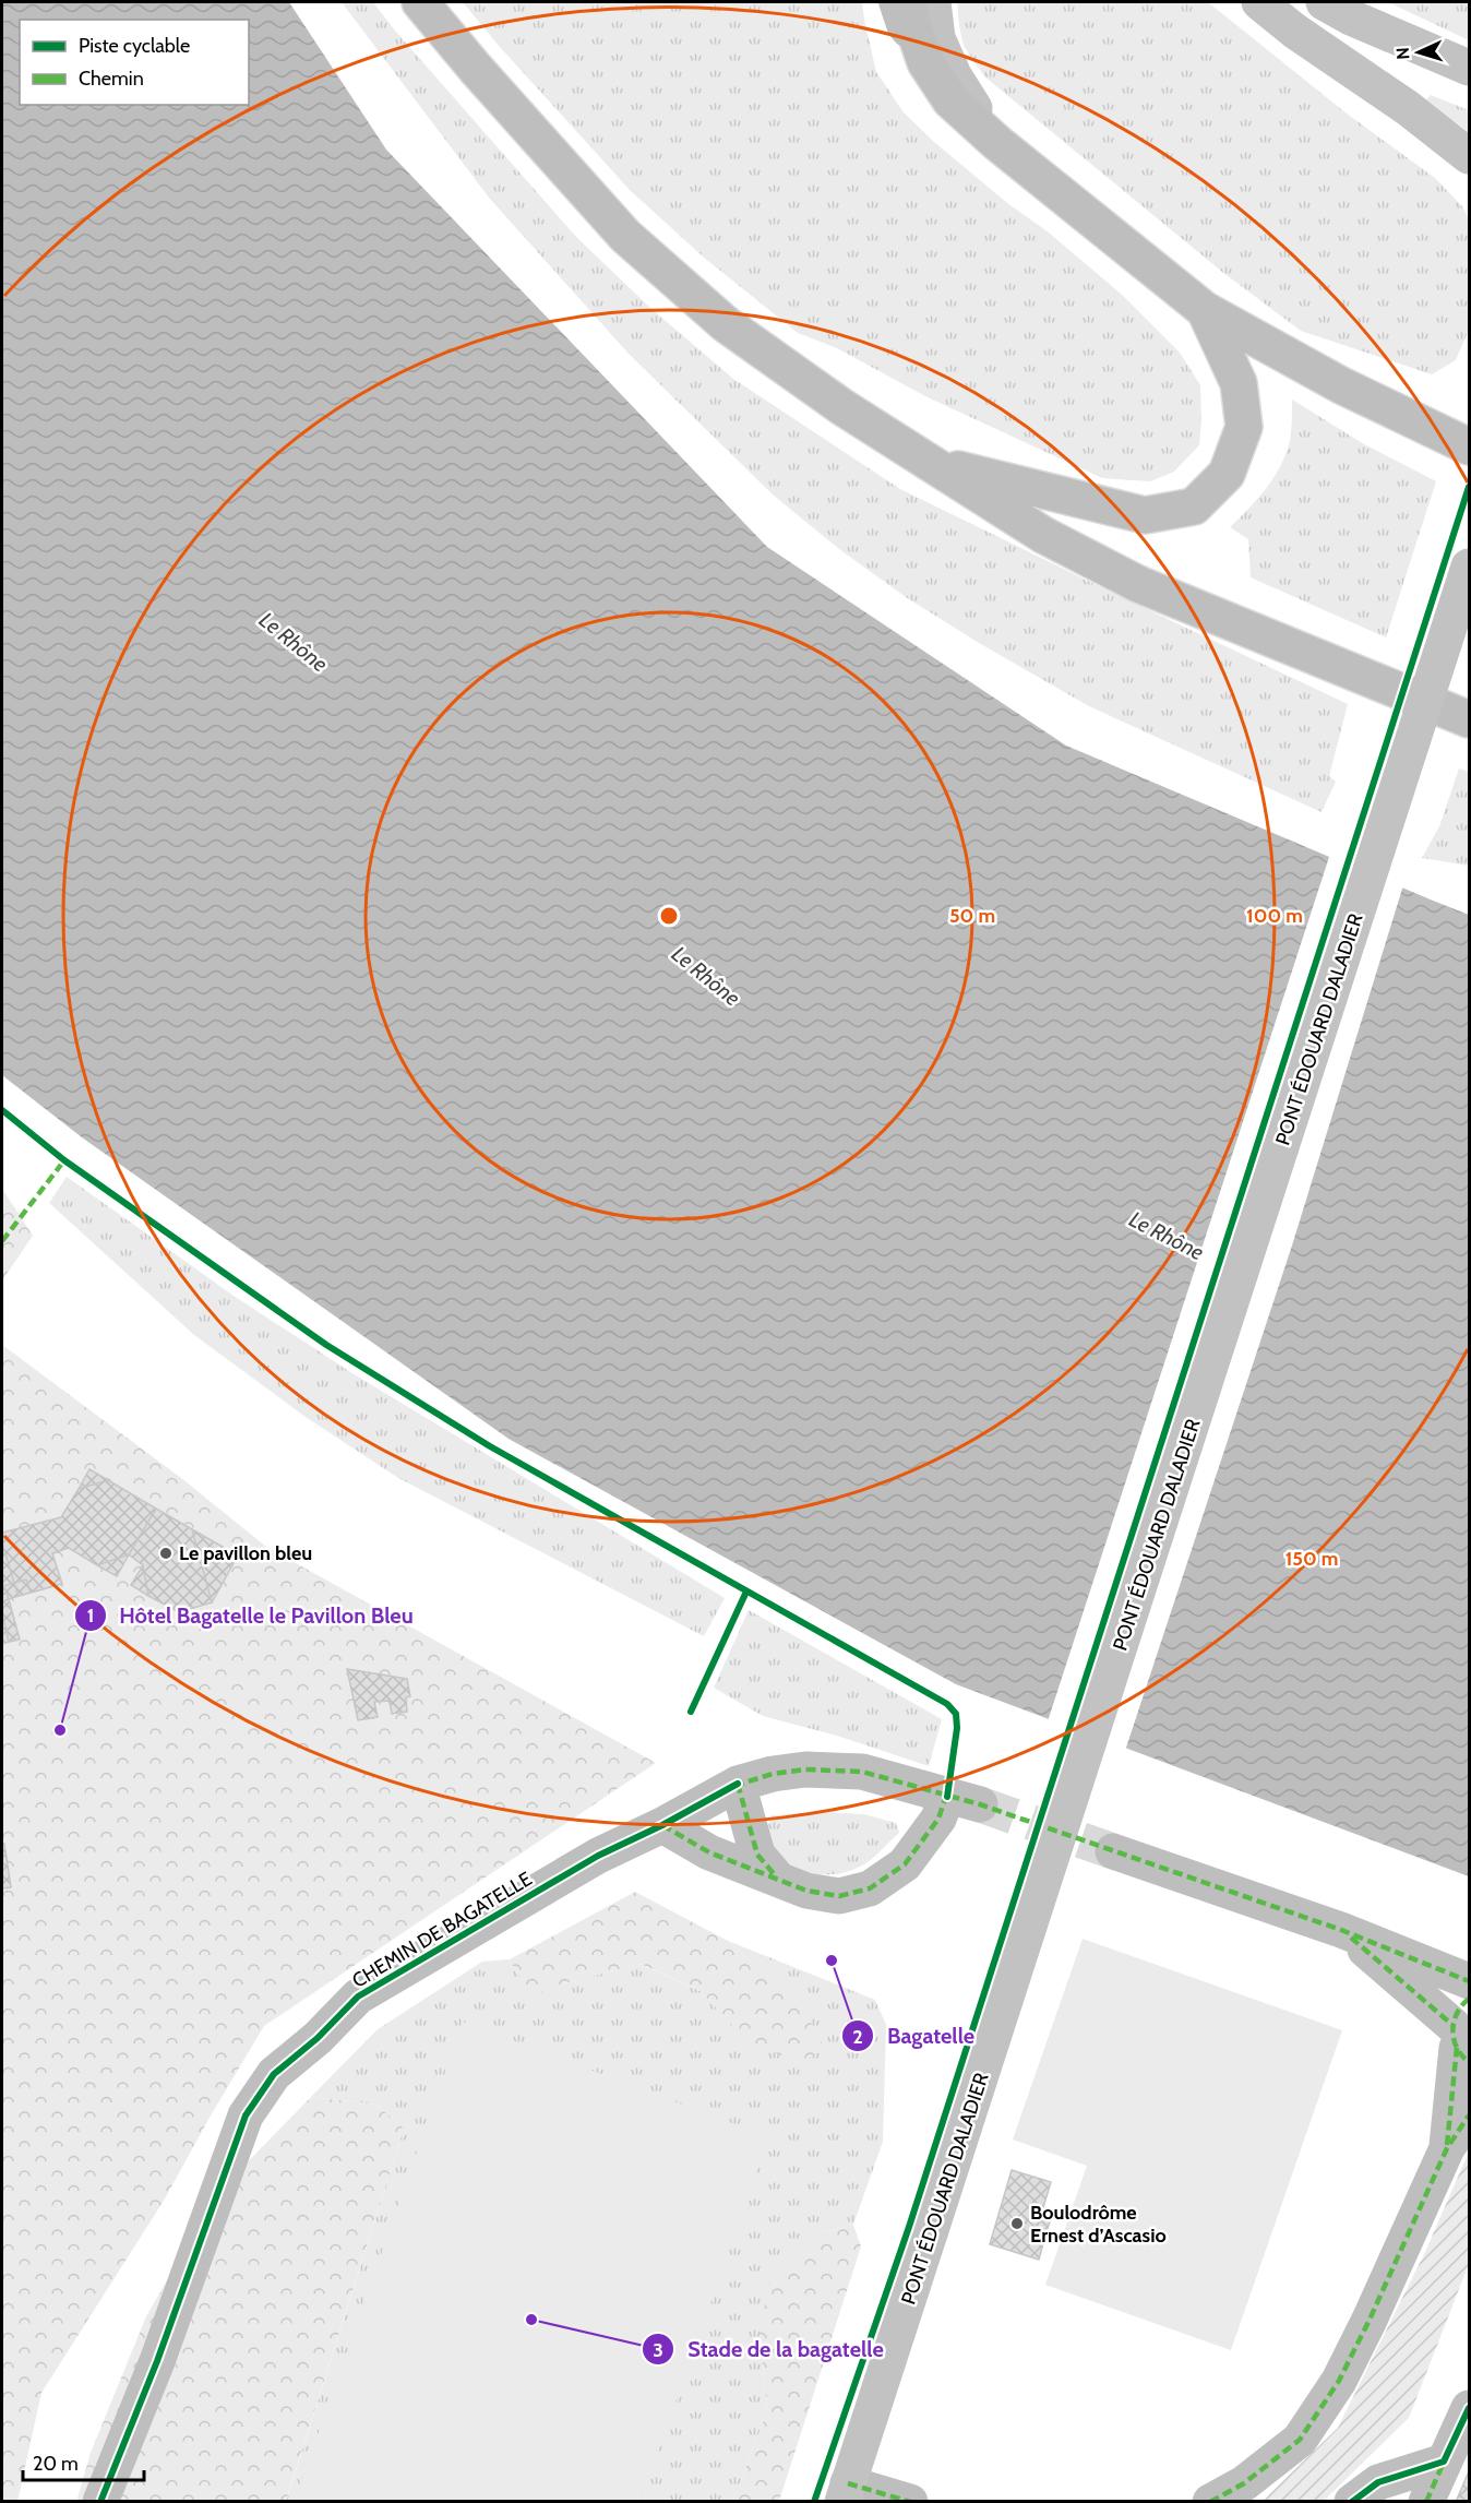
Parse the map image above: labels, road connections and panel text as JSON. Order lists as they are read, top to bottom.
{
  "streets": {
    "main road": ["PONT ÉDOUARD DALADIER"],
    "street": ["CHEMIN DE BAGATELLE"]
  },
  "water": ["Le Rhône"],
  "places": [
    "Le pavillon bleu",
    "Hôtel Bagatelle le Pavillon Bleu",
    "Bagatelle",
    "Boulodrôme Ernest d’Ascasio",
    "Stade de la bagatelle"
  ],
  "legend": ["Piste cyclable", "Chemin"],
  "scale_bar": "20 m",
  "north": "left",
  "rings": ["50 m", "100 m", "150 m"]
}
